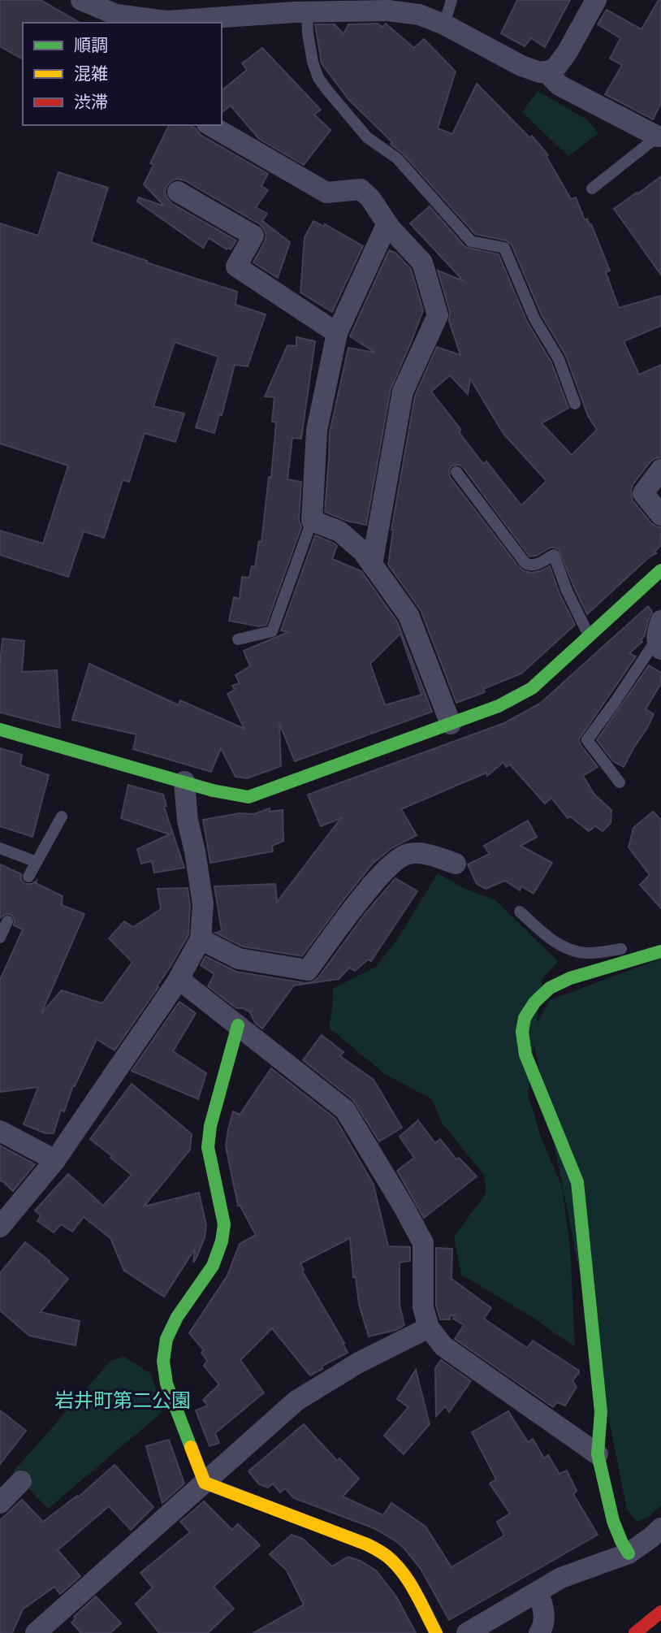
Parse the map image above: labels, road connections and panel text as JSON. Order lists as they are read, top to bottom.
{
  "parks": ["岩井町第二公園"],
  "legend": ["順調", "混雑", "渋滞"]
}
